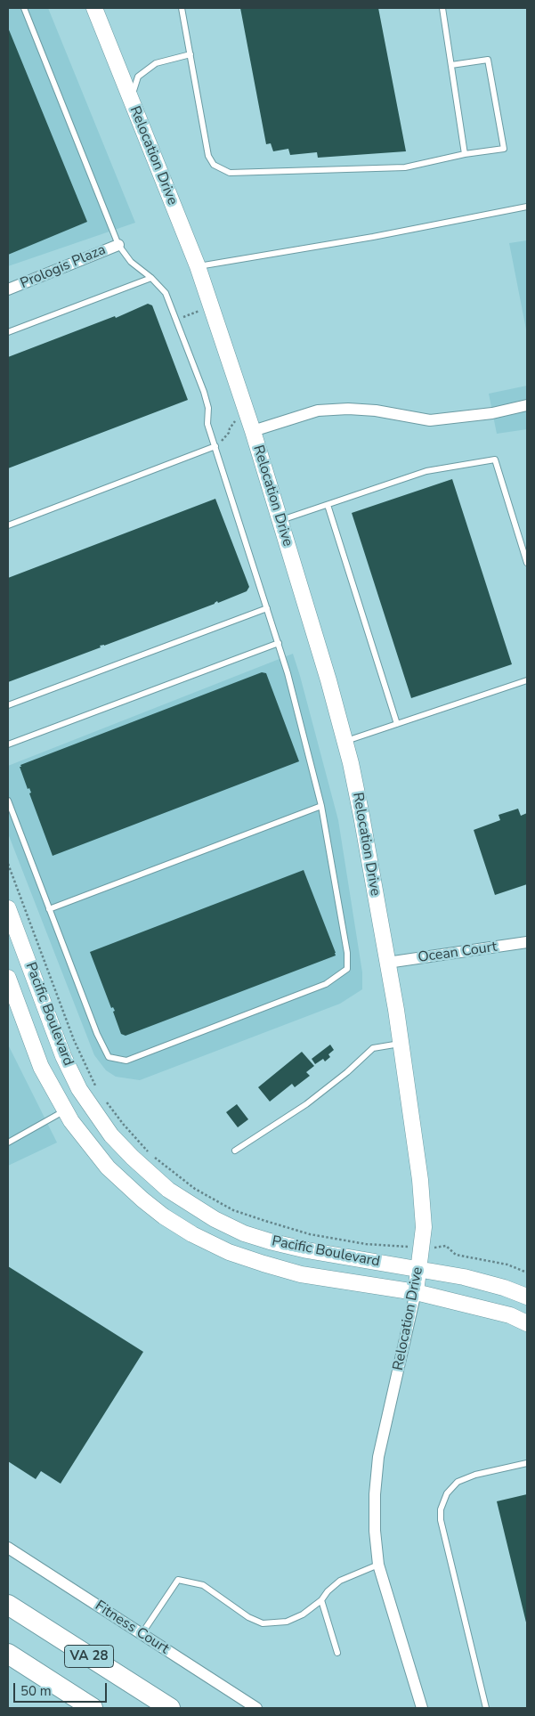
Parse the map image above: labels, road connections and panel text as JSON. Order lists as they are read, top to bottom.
{
  "streets": {
    "highway": ["VA 28"],
    "main road": ["Relocation Drive", "Pacific Boulevard"],
    "street": ["Prologis Plaza", "Ocean Court", "Fitness Court"]
  },
  "crossings": [
    ["Relocation Drive", "Ocean Court"],
    ["Relocation Drive", "Pacific Boulevard"]
  ],
  "scale_bar": "50 m"
}
